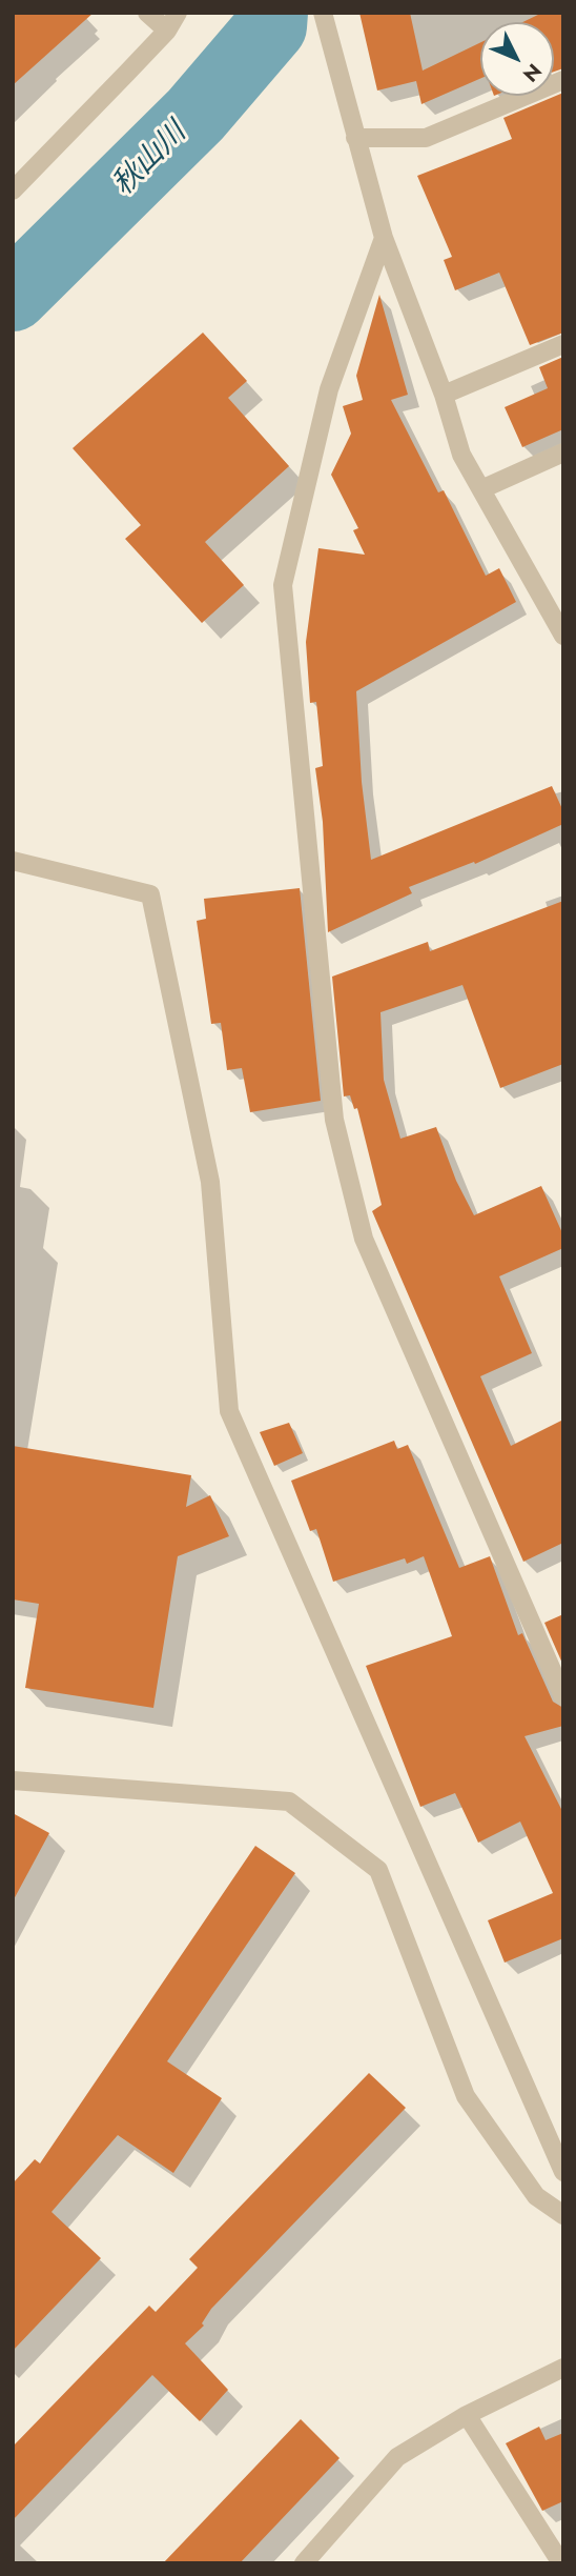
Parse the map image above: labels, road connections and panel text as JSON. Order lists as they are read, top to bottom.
{
  "water": ["秋山川"],
  "north": "bottom right"
}
